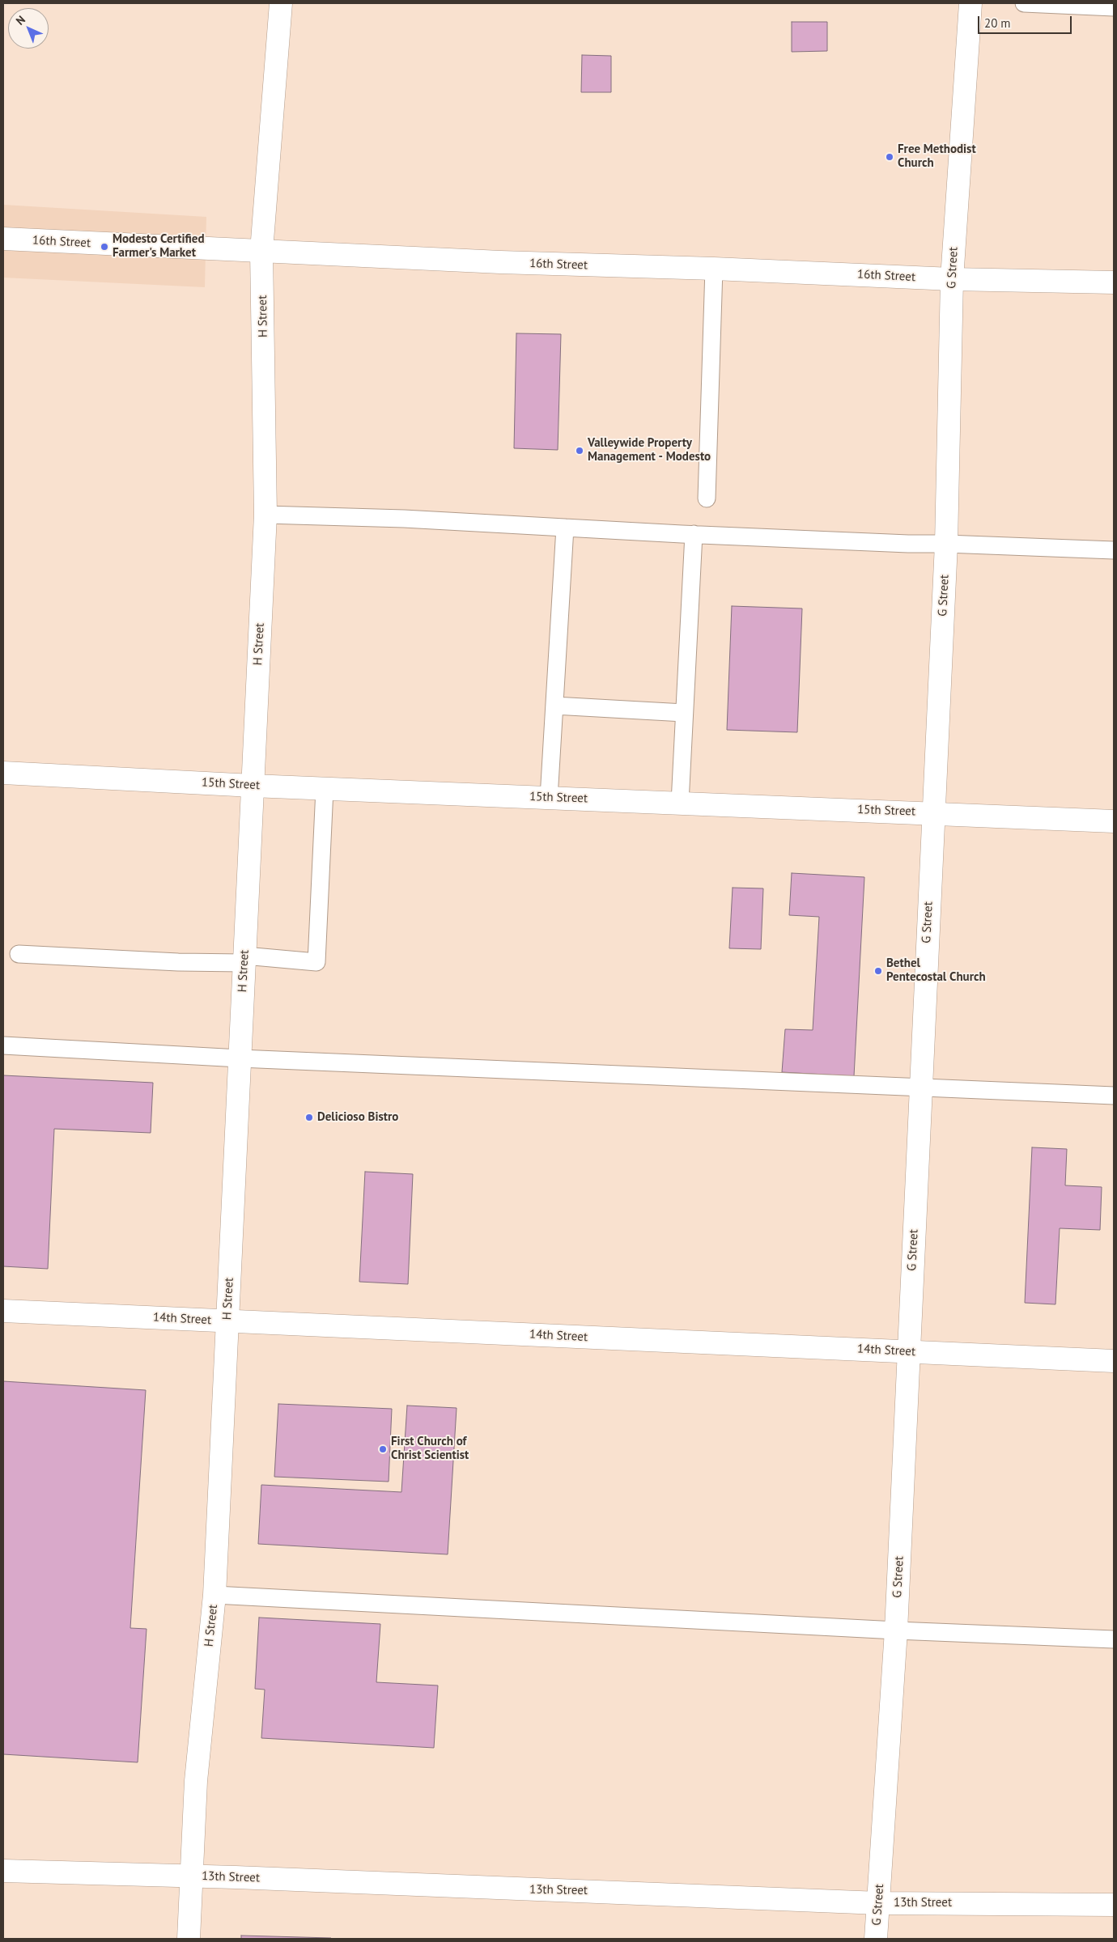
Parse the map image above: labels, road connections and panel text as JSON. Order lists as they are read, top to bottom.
{
  "streets": {
    "street": [
      "16th Street",
      "G Street",
      "H Street",
      "15th Street",
      "14th Street",
      "13th Street"
    ]
  },
  "crossings": [
    ["16th Street", "G Street"],
    ["16th Street", "H Street"],
    ["G Street", "15th Street"],
    ["G Street", "14th Street"],
    ["G Street", "13th Street"],
    ["H Street", "15th Street"],
    ["H Street", "14th Street"],
    ["H Street", "13th Street"]
  ],
  "places": [
    "Free Methodist Church",
    "Modesto Certified Farmer's Market",
    "Valleywide Property Management - Modesto",
    "Bethel Pentecostal Church",
    "Delicioso Bistro",
    "First Church of Christ Scientist"
  ],
  "scale_bar": "20 m",
  "north": "top left"
}
